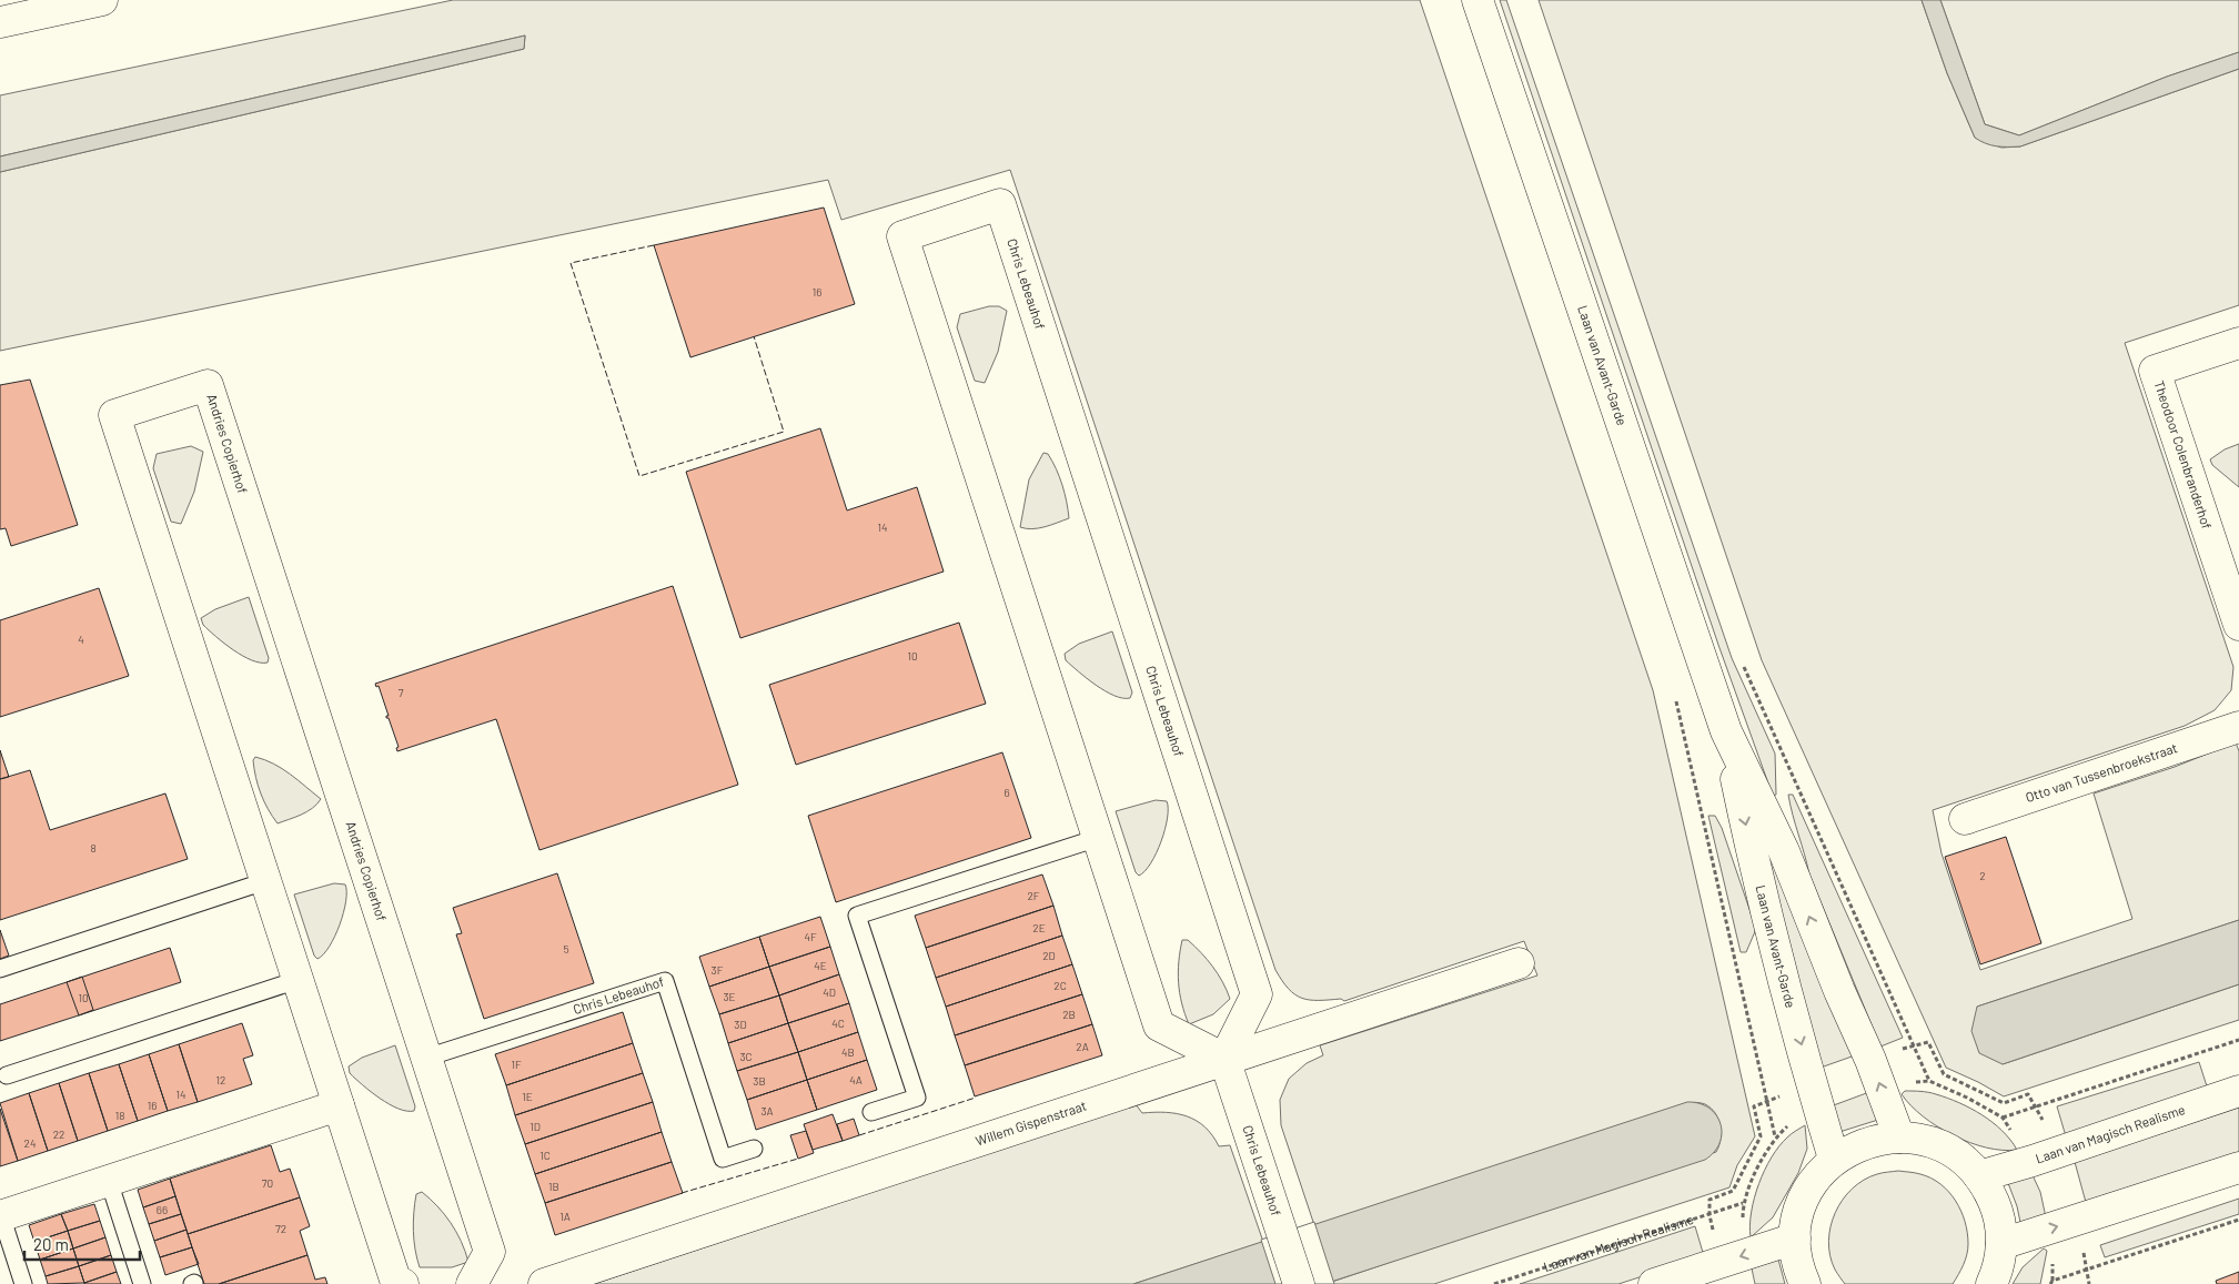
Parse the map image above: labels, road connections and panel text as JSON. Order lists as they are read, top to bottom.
{
  "streets": {
    "main road": [
      "Chris Lebeauhof",
      "Laan van Avant-Garde",
      "Andries Copierhof",
      "Theodoor Colenbranderhof",
      "Otto van Tussenbroekstraat",
      "Willem Gispenstraat",
      "Laan van Magisch Realisme"
    ]
  },
  "crossings": [
    ["Chris Lebeauhof", "Andries Copierhof"],
    ["Chris Lebeauhof", "Willem Gispenstraat"]
  ],
  "house_numbers": [
    "16",
    "14",
    "4",
    "10",
    "7",
    "6",
    "8",
    "2",
    "2F",
    "2E",
    "4F",
    "5",
    "2D",
    "4E",
    "3F",
    "2C",
    "4D",
    "3E",
    "10",
    "2B",
    "4C",
    "3D",
    "2A",
    "4B",
    "3C",
    "1F",
    "12",
    "4A",
    "3B",
    "14",
    "1E",
    "16",
    "3A",
    "18",
    "1D",
    "22",
    "24",
    "1C",
    "70",
    "1B",
    "66",
    "1A",
    "72"
  ],
  "scale_bar": "20 m"
}
